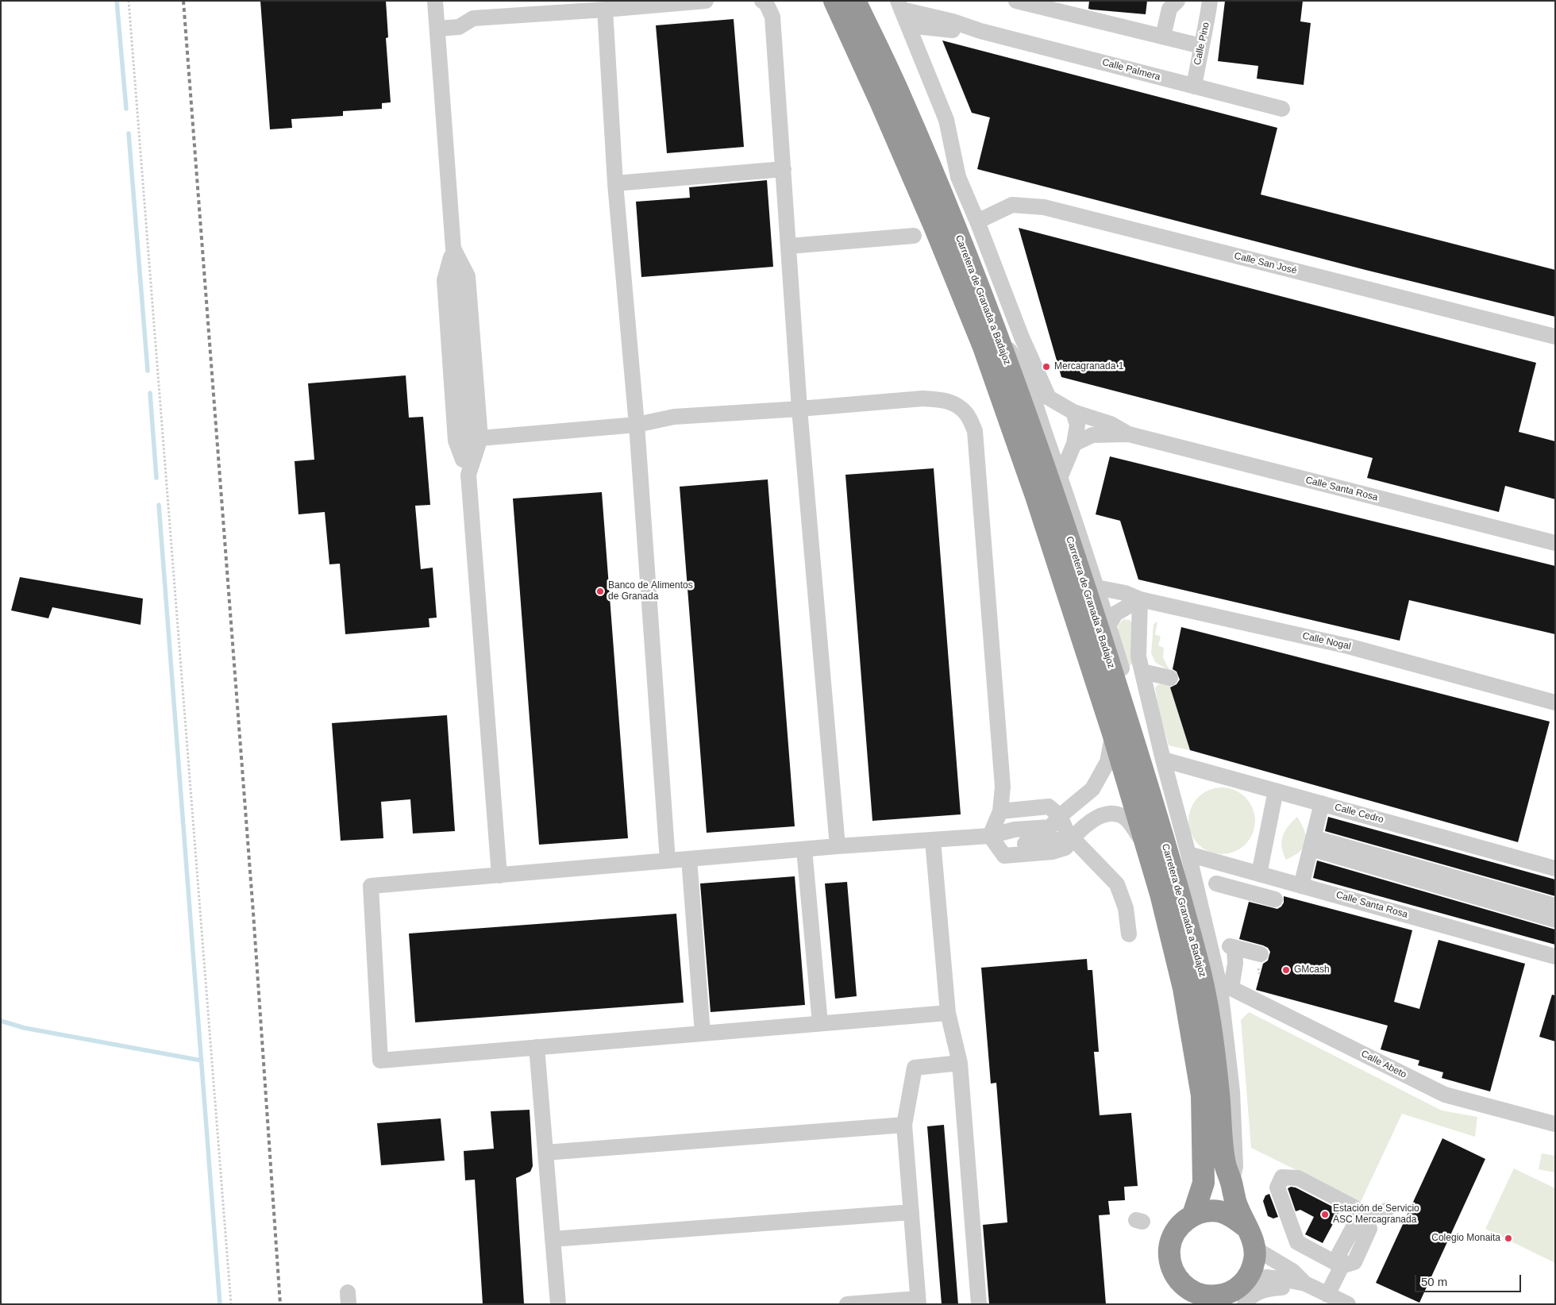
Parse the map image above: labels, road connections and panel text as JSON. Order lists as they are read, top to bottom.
{
  "streets": {
    "highway": ["Carretera de Granada a Badajoz"],
    "street": [
      "Calle Pino",
      "Calle Palmera",
      "Calle San José",
      "Calle Santa Rosa",
      "Calle Nogal",
      "Calle Cedro",
      "Calle Abeto"
    ]
  },
  "crossings": [
    ["Calle Pino", "Calle Palmera"]
  ],
  "places": [
    "Mercagranada 1",
    "Banco de Alimentos de Granada",
    "GMcash",
    "Estación de Servicio ASC Mercagranada",
    "Colegio Monaita"
  ],
  "scale_bar": "50 m"
}
